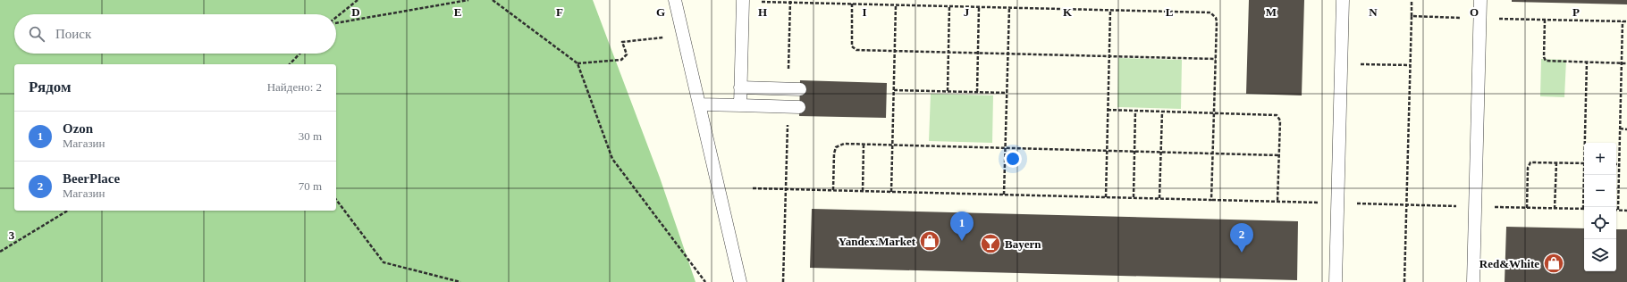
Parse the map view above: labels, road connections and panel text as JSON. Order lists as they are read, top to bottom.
{
  "places": {
    "shop": ["Yandex.Market", "Red&White"],
    "bar": ["Bayern"]
  },
  "page": {
    "search": "Поиск",
    "heading": ["Рядом", "Найдено: 2"],
    "list": [
      {
        "mark": "1",
        "name": "Ozon",
        "note": "Магазин",
        "value": "30 m"
      },
      {
        "mark": "2",
        "name": "BeerPlace",
        "note": "Магазин",
        "value": "70 m"
      }
    ],
    "map_buttons": ["+", "−"],
    "pins": ["1", "2"]
  },
  "grid": {
    "columns": [
      "D",
      "E",
      "F",
      "G",
      "H",
      "I",
      "J",
      "K",
      "L",
      "M",
      "N",
      "O",
      "P"
    ],
    "rows": ["3"]
  }
}
